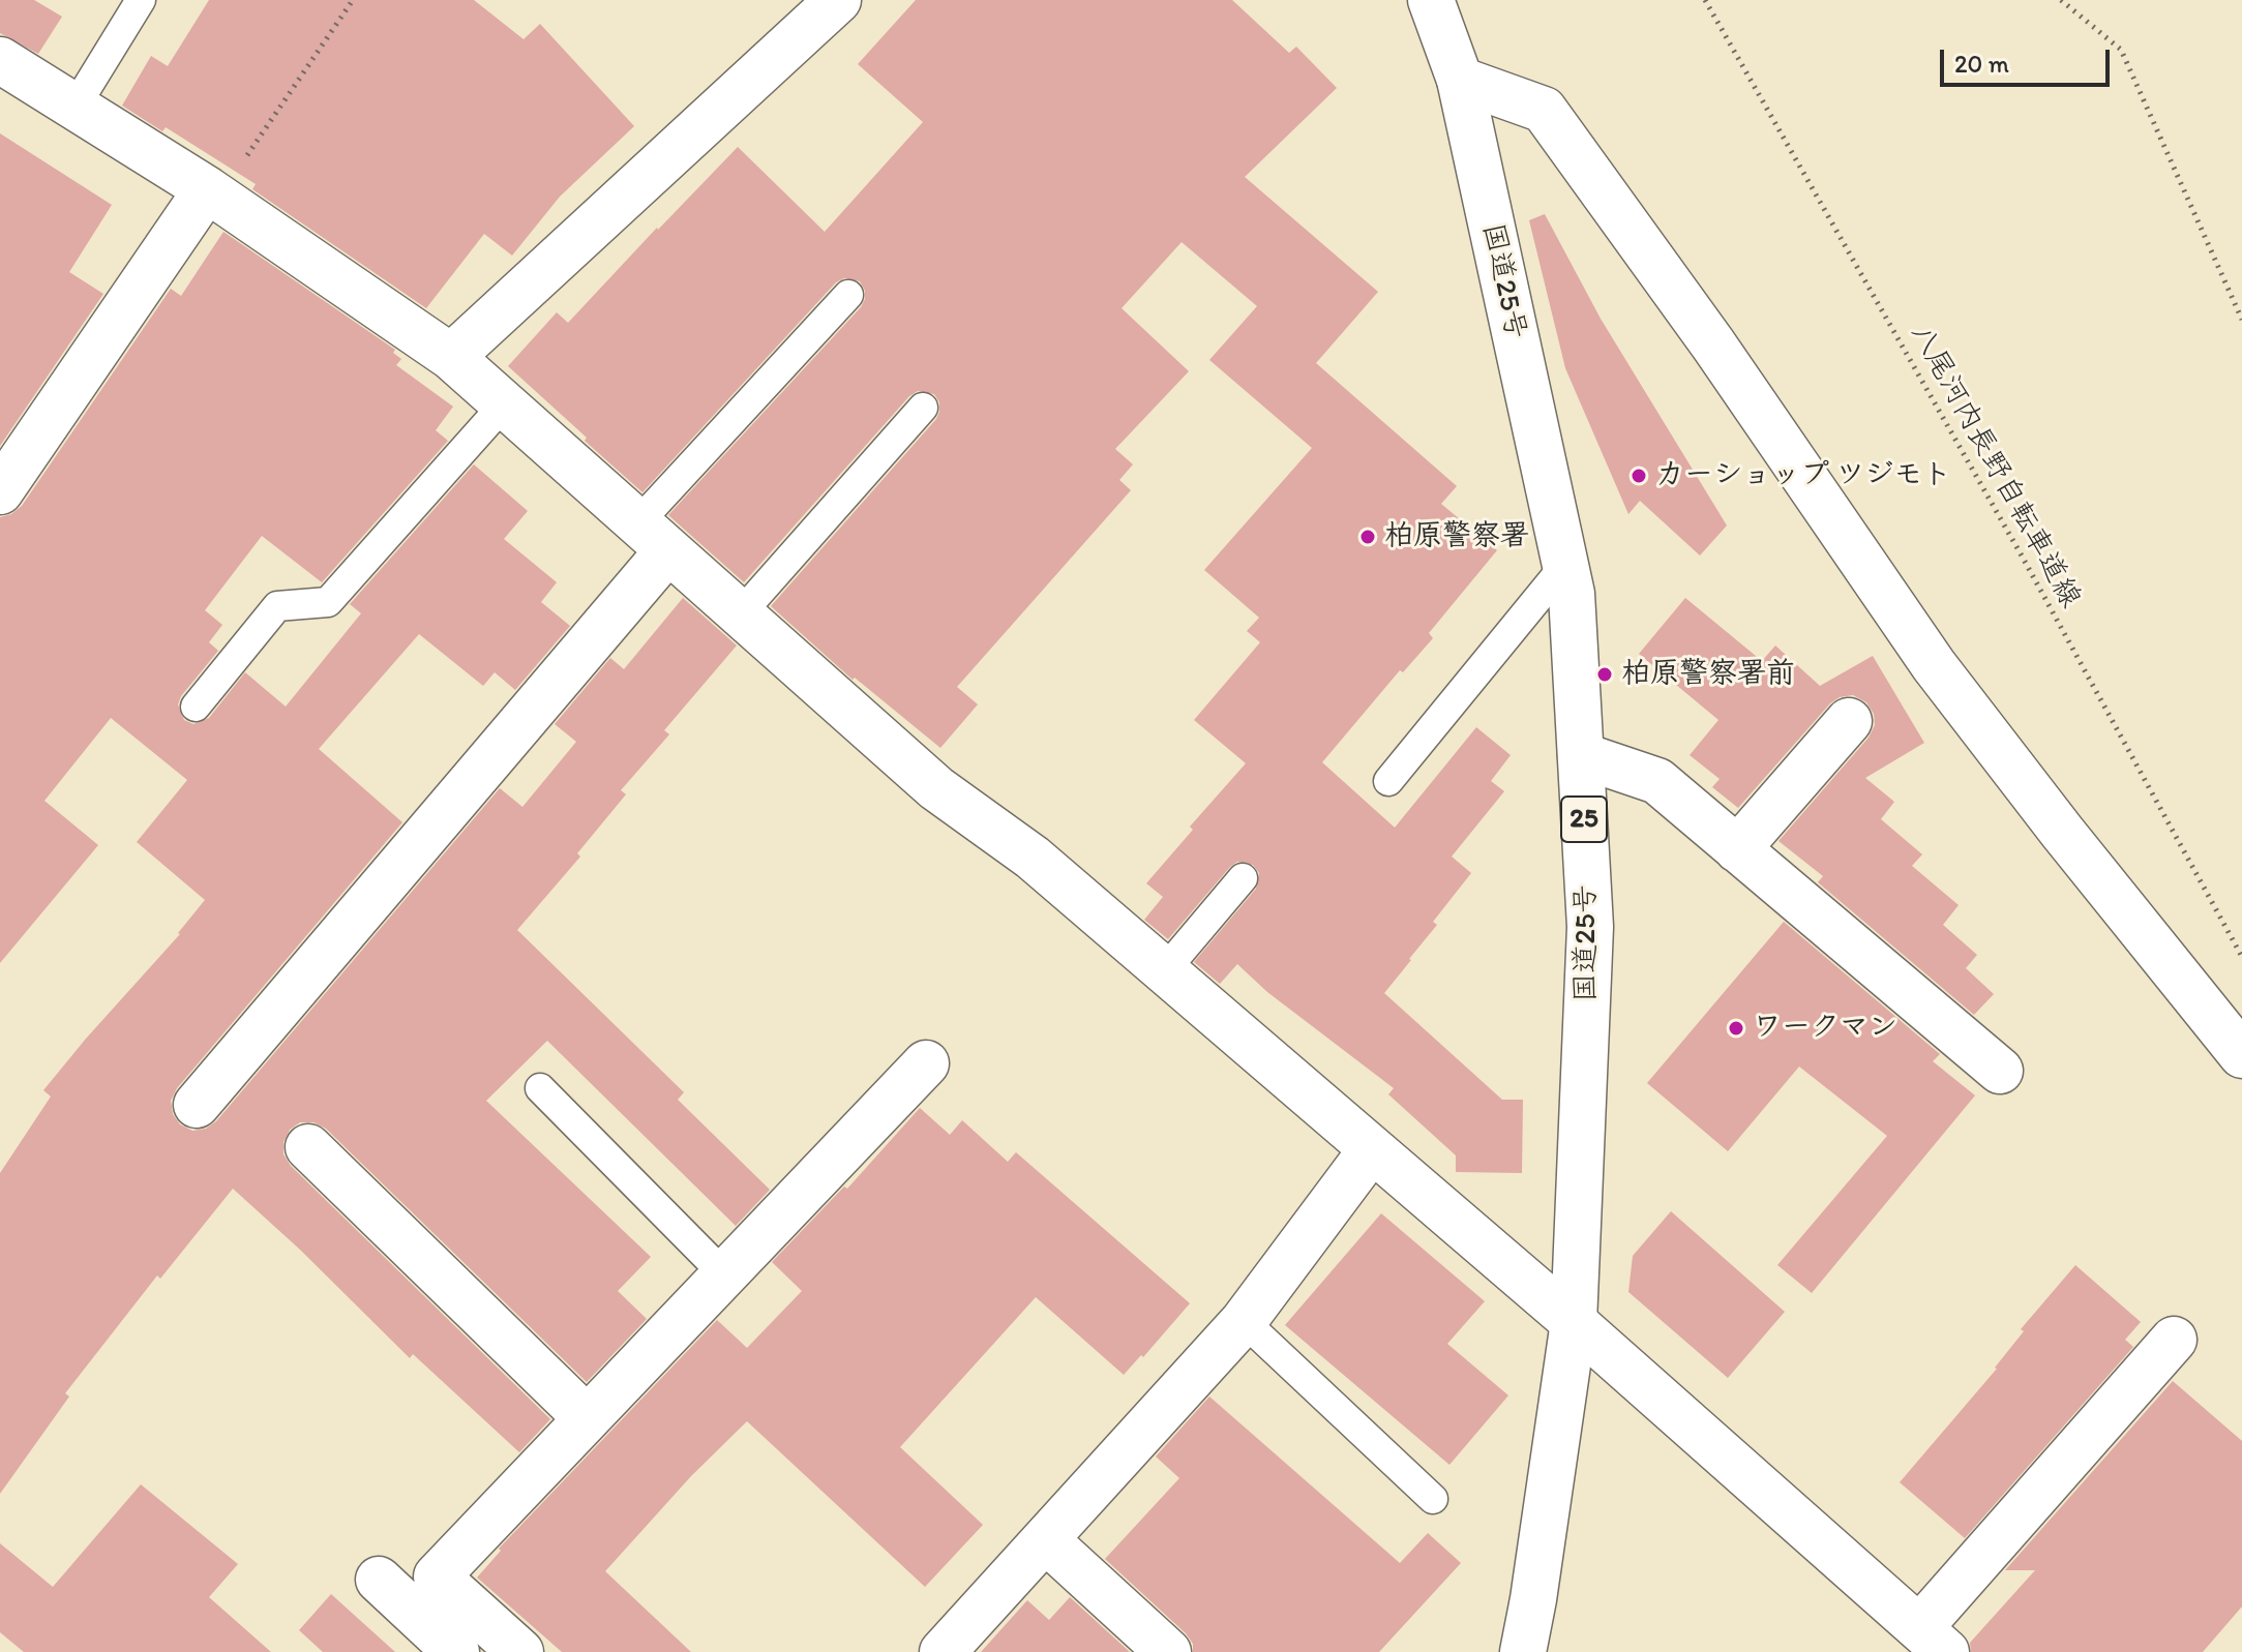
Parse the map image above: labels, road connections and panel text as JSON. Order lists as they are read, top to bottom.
{
  "streets": {
    "main road": ["国道25号", "25"],
    "path": ["八尾河内長野自転車道線"]
  },
  "places": [
    "カーショップ ツジモト",
    "柏原警察署",
    "柏原警察署前",
    "ワークマン"
  ],
  "scale_bar": "20 m"
}
